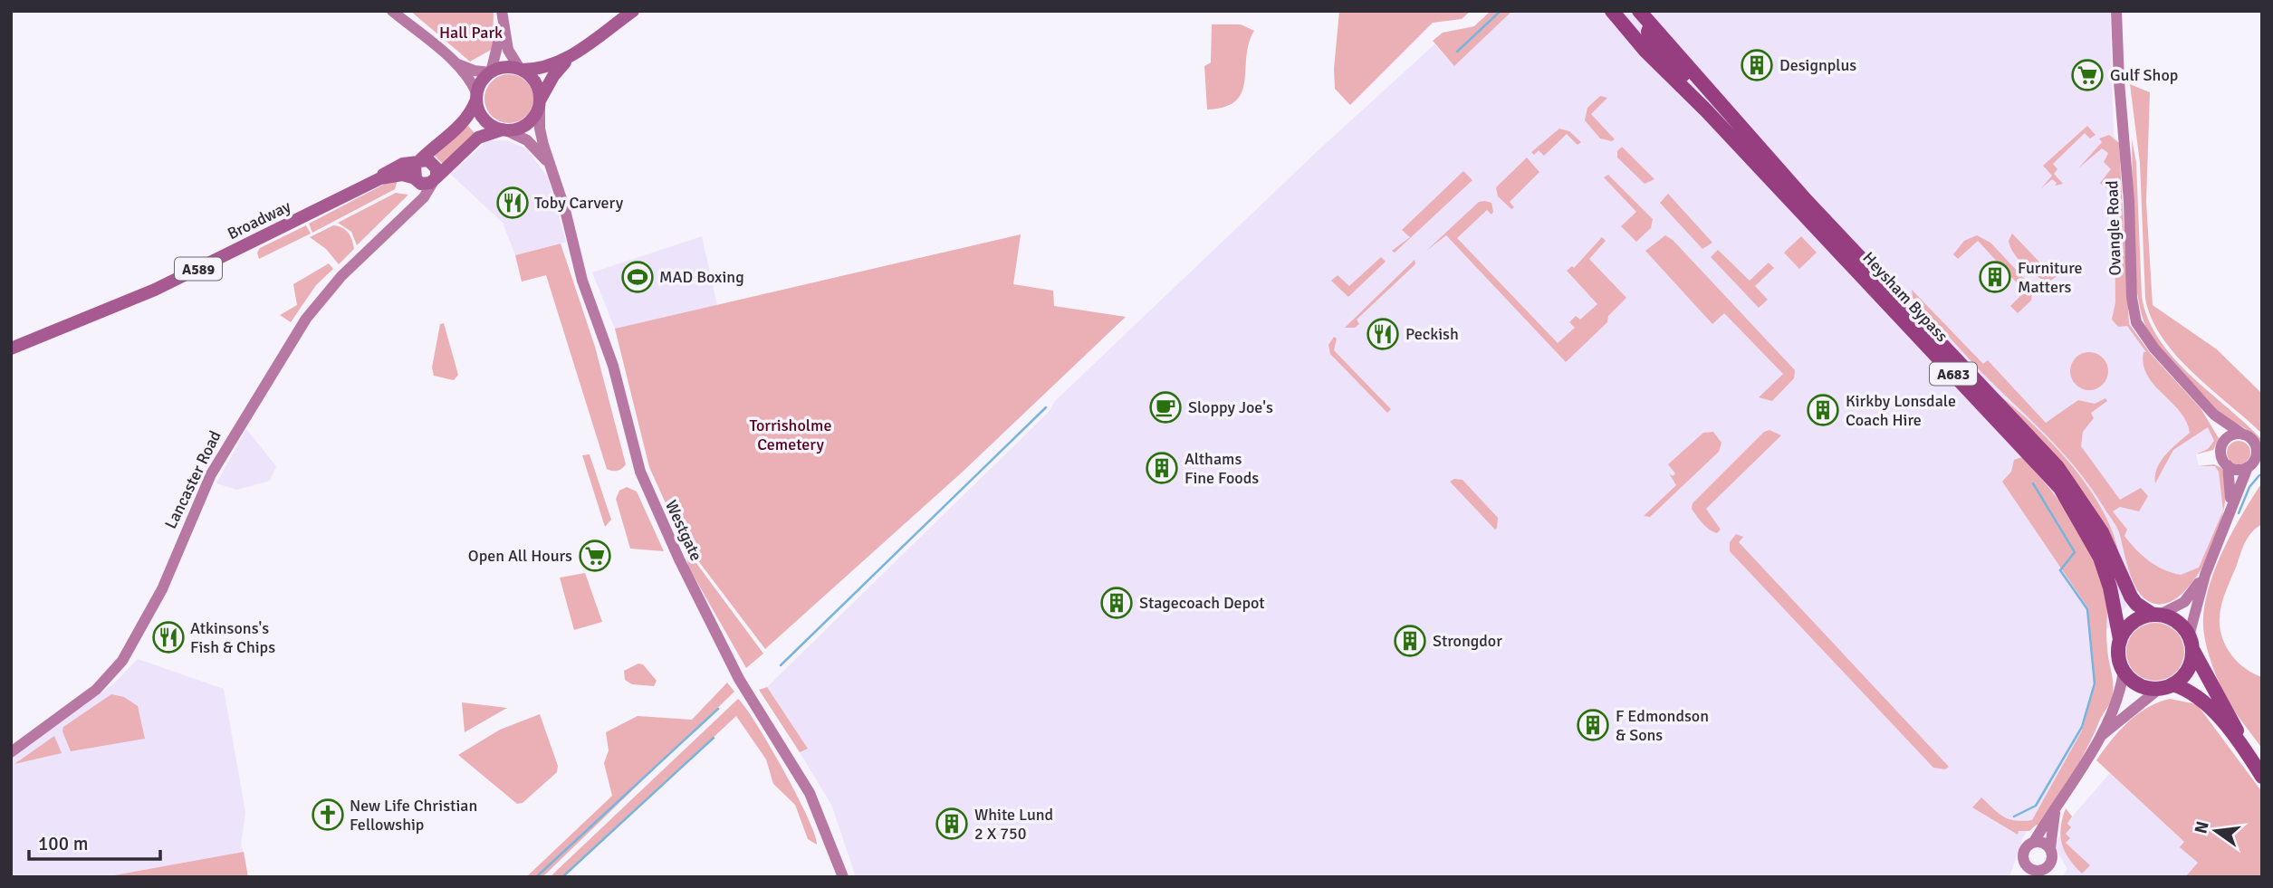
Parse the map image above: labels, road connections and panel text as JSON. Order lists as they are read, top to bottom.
{
  "streets": {
    "highway": ["Heysham Bypass", "A683"],
    "main road": [
      "Broadway",
      "Ovangle Road",
      "A589",
      "Lancaster Road",
      "Westgate"
    ]
  },
  "crossings": [
    ["Broadway", "A589"],
    ["Broadway", "Lancaster Road"],
    ["A589", "Lancaster Road"],
    ["A589", "Westgate"],
    ["Heysham Bypass", "A683"],
    ["Lancaster Road", "Westgate"]
  ],
  "parks": ["Hall Park", "Torrisholme Cemetery"],
  "places": {
    "building": [
      "Designplus",
      "Furniture Matters",
      "Kirkby Lonsdale Coach Hire",
      "Althams Fine Foods",
      "Stagecoach Depot",
      "Strongdor",
      "F Edmondson & Sons",
      "White Lund 2 X 750"
    ],
    "supermarket": ["Gulf Shop", "Open All Hours"],
    "restaurant": ["Toby Carvery", "Peckish", "Atkinsons's Fish & Chips"],
    "sports": ["MAD Boxing"],
    "cafe": ["Sloppy Joe's"],
    "church": ["New Life Christian Fellowship"]
  },
  "scale_bar": "100 m",
  "north": "left"
}
